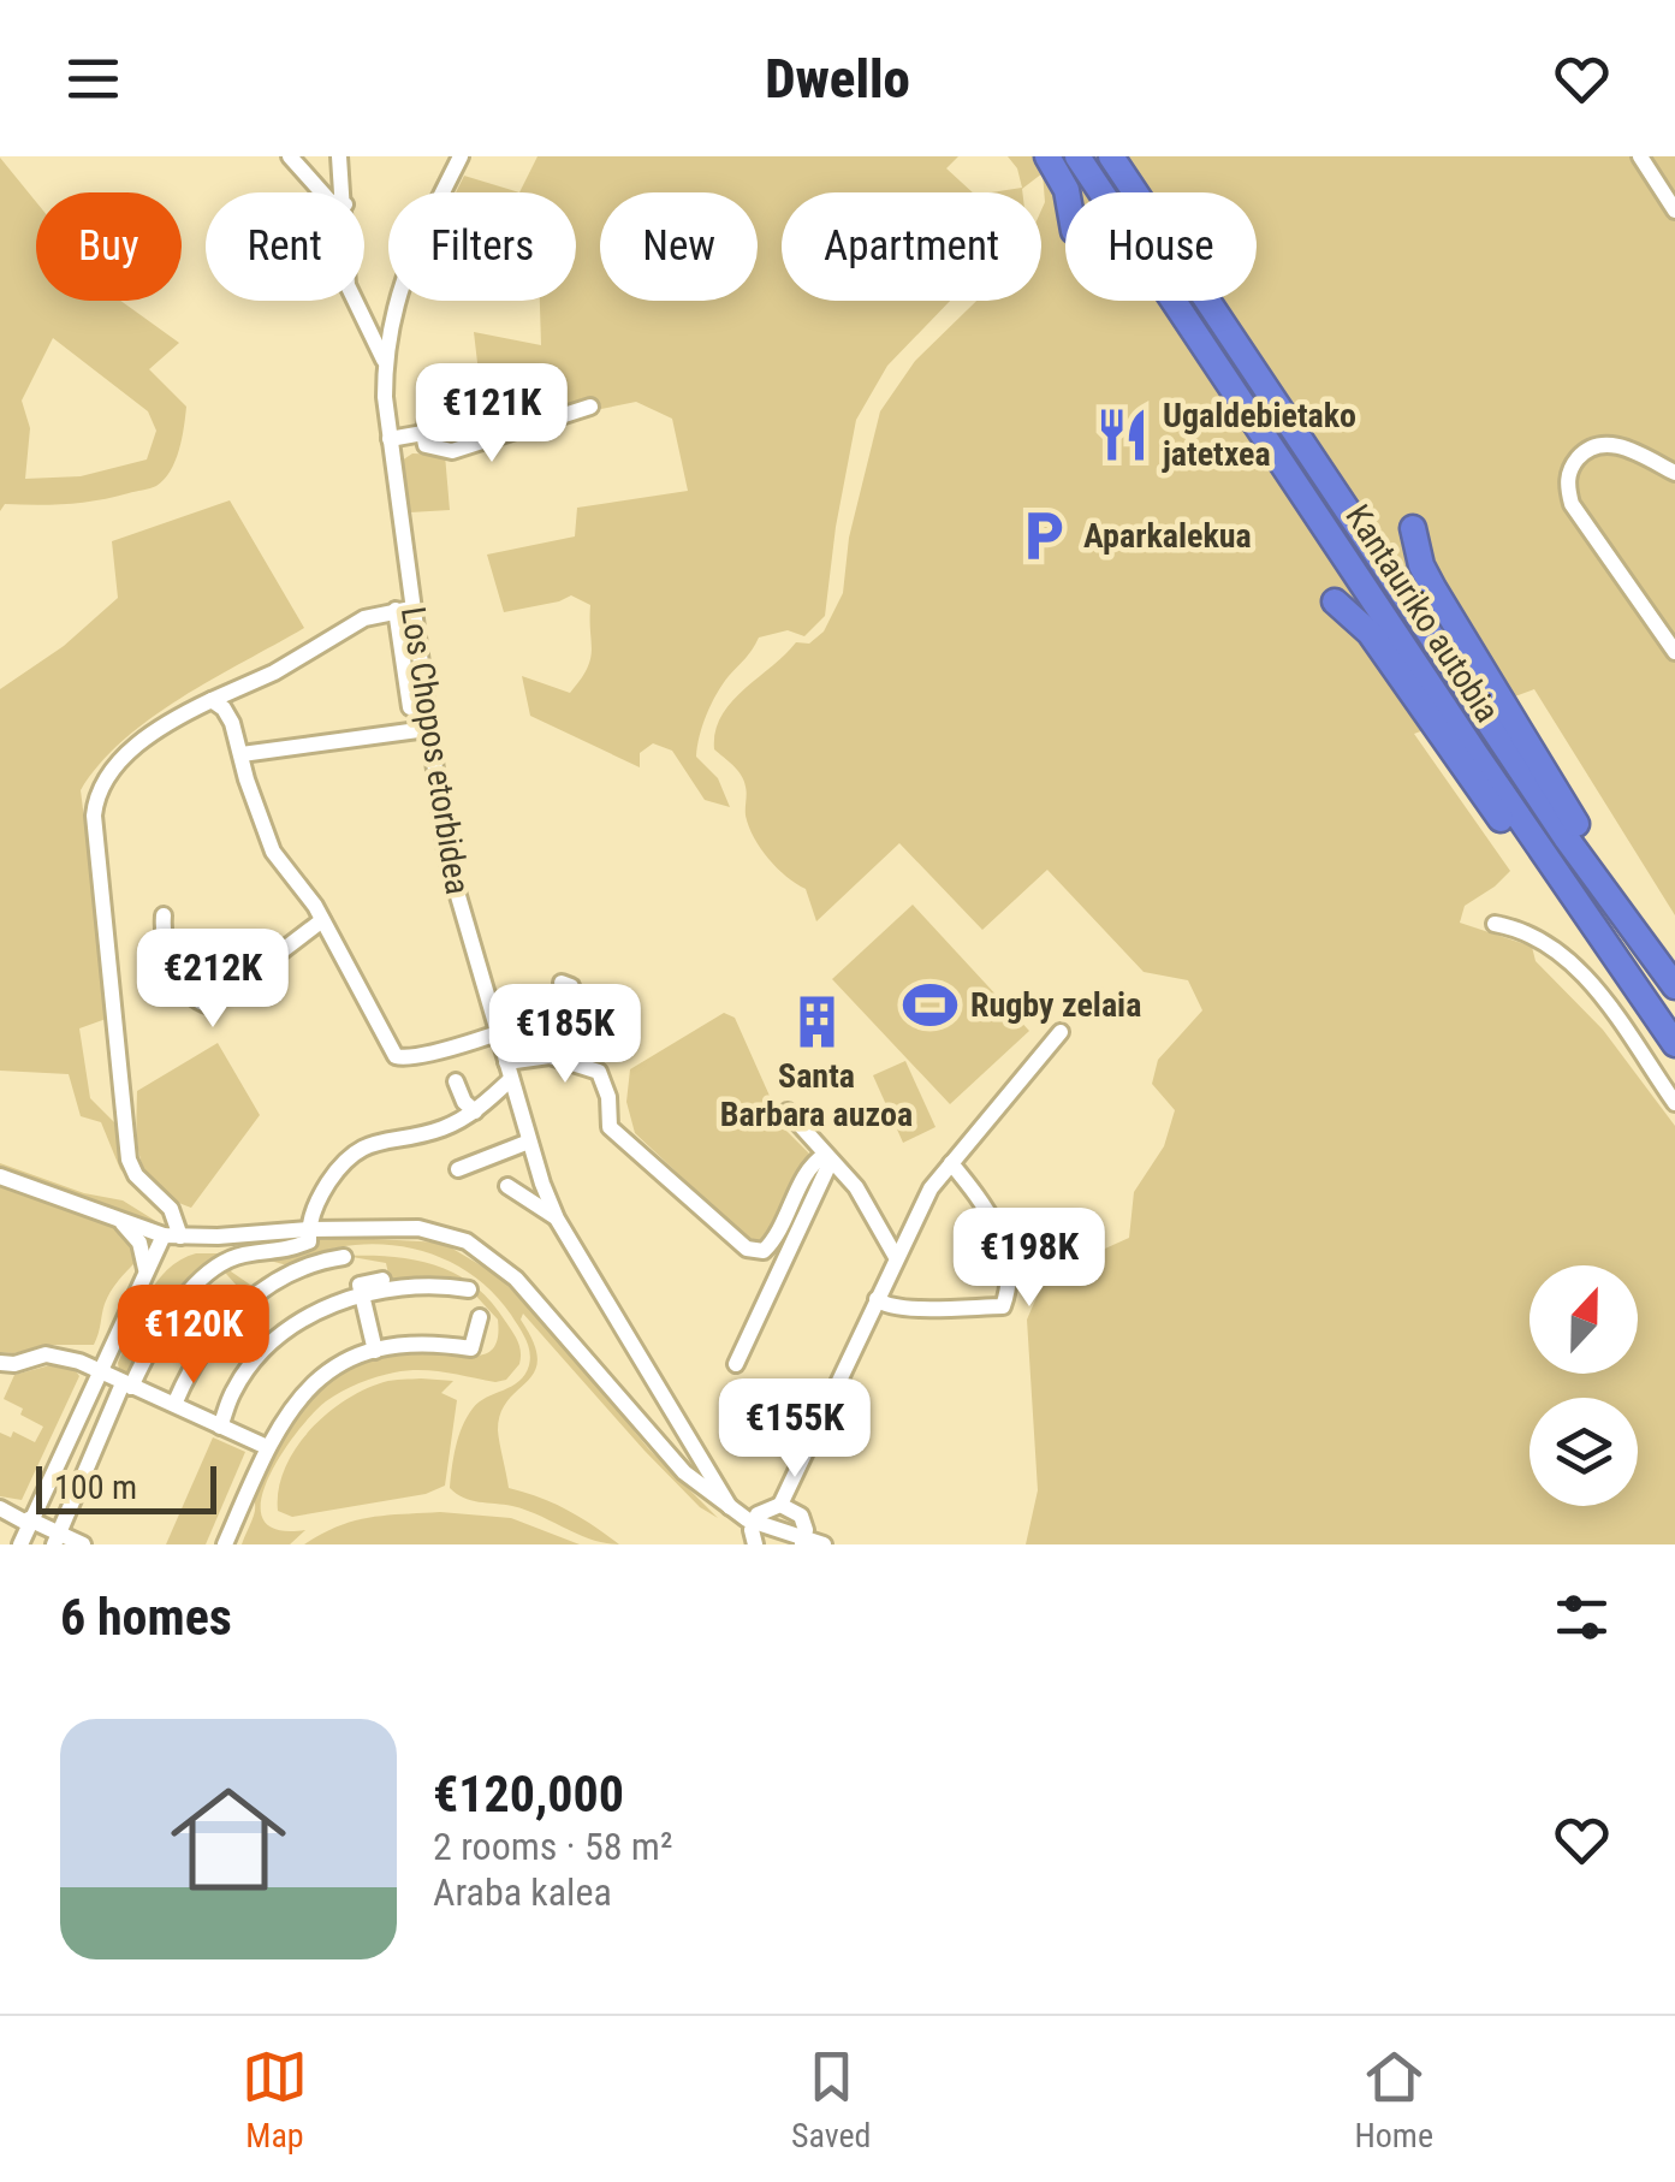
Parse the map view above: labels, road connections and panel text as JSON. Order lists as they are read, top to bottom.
{
  "streets": {
    "highway": ["Kantauriko autobia"],
    "street": ["Los Chopos etorbidea"]
  },
  "places": {
    "restaurant": ["Ugaldebietako jatetxea"],
    "parking": ["Aparkalekua"],
    "sports": ["Rugby zelaia"],
    "building": ["Santa Barbara auzoa"]
  },
  "scale_bar": "100 m",
  "north": "top",
  "page": {
    "header": "Dwello",
    "chip": [
      "Buy",
      "Rent",
      "Filters",
      "New",
      "Apartment",
      "House"
    ],
    "price": [
      "€121K",
      "€212K",
      "€185K",
      "€198K",
      "€120K",
      "€155K"
    ],
    "scale": "100 m",
    "heading": "6 homes",
    "list": [
      {
        "name": "€120,000",
        "note": "2 rooms · 58 m² · Araba kalea"
      }
    ],
    "tabs": ["Map", "Saved", "Home"]
  }
}
